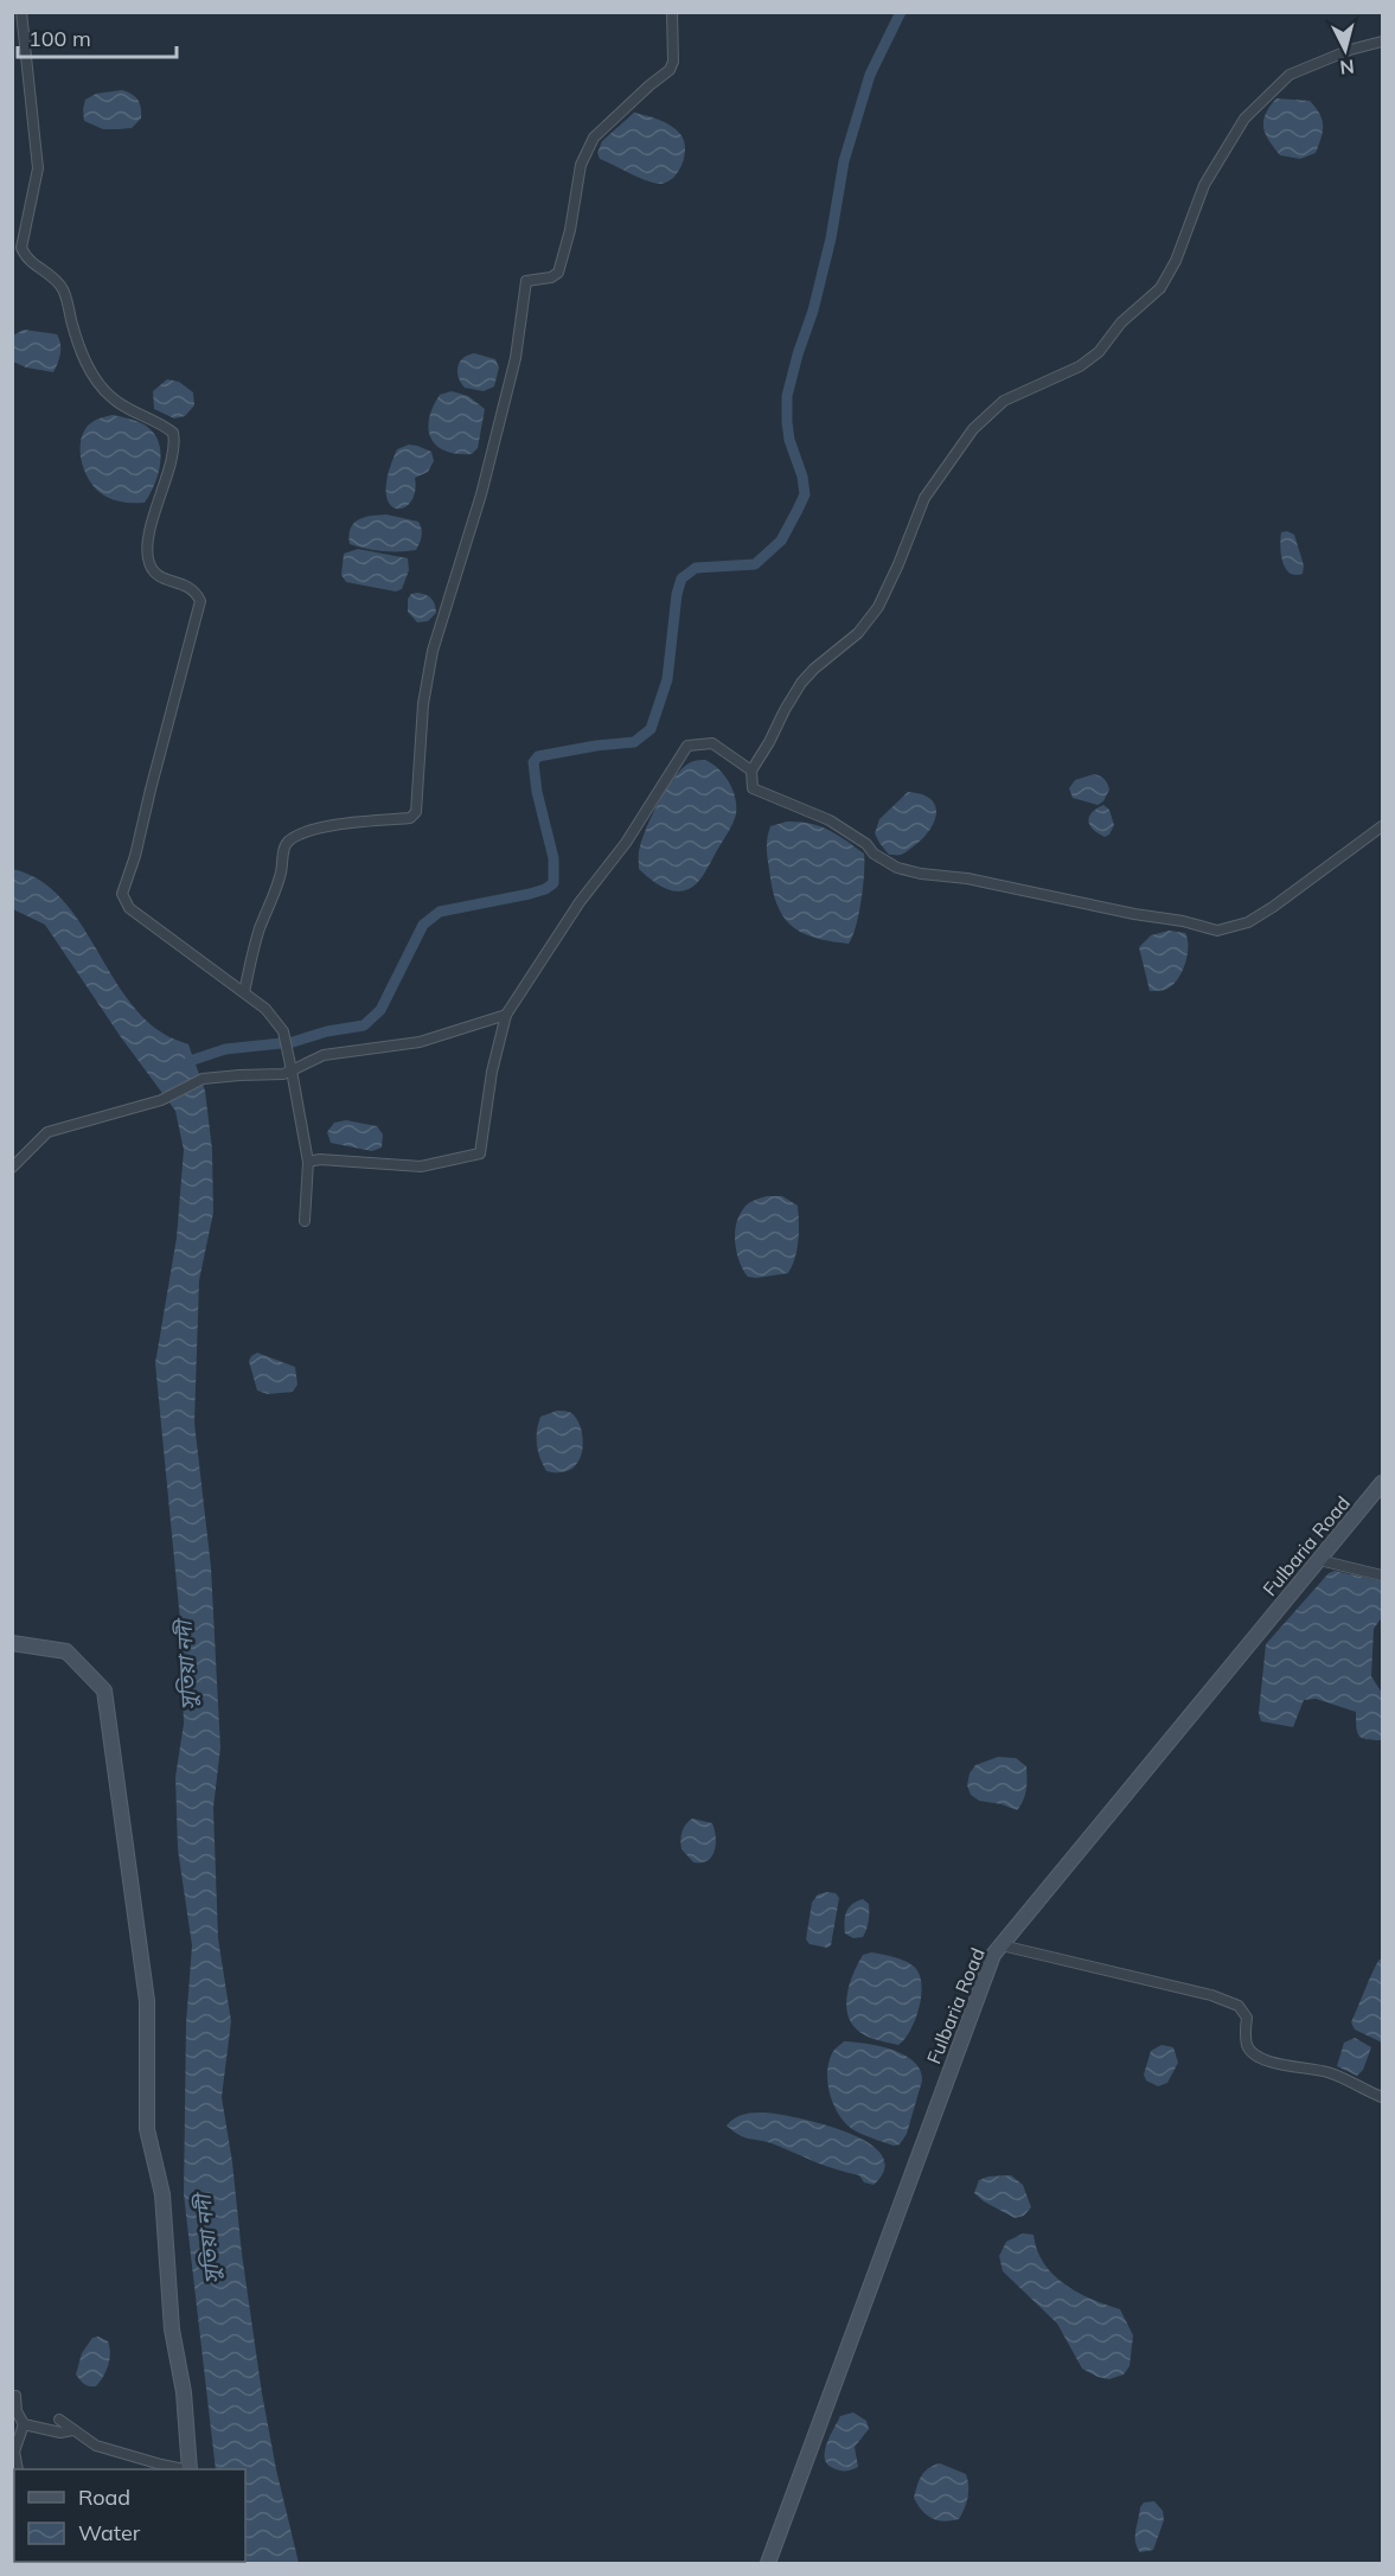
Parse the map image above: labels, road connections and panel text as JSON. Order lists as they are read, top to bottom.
{
  "streets": {
    "main road": ["Fulbaria Road"]
  },
  "water": ["সুতিয়া নদী"],
  "legend": ["Road", "Water"],
  "scale_bar": "100 m",
  "north": "bottom"
}
